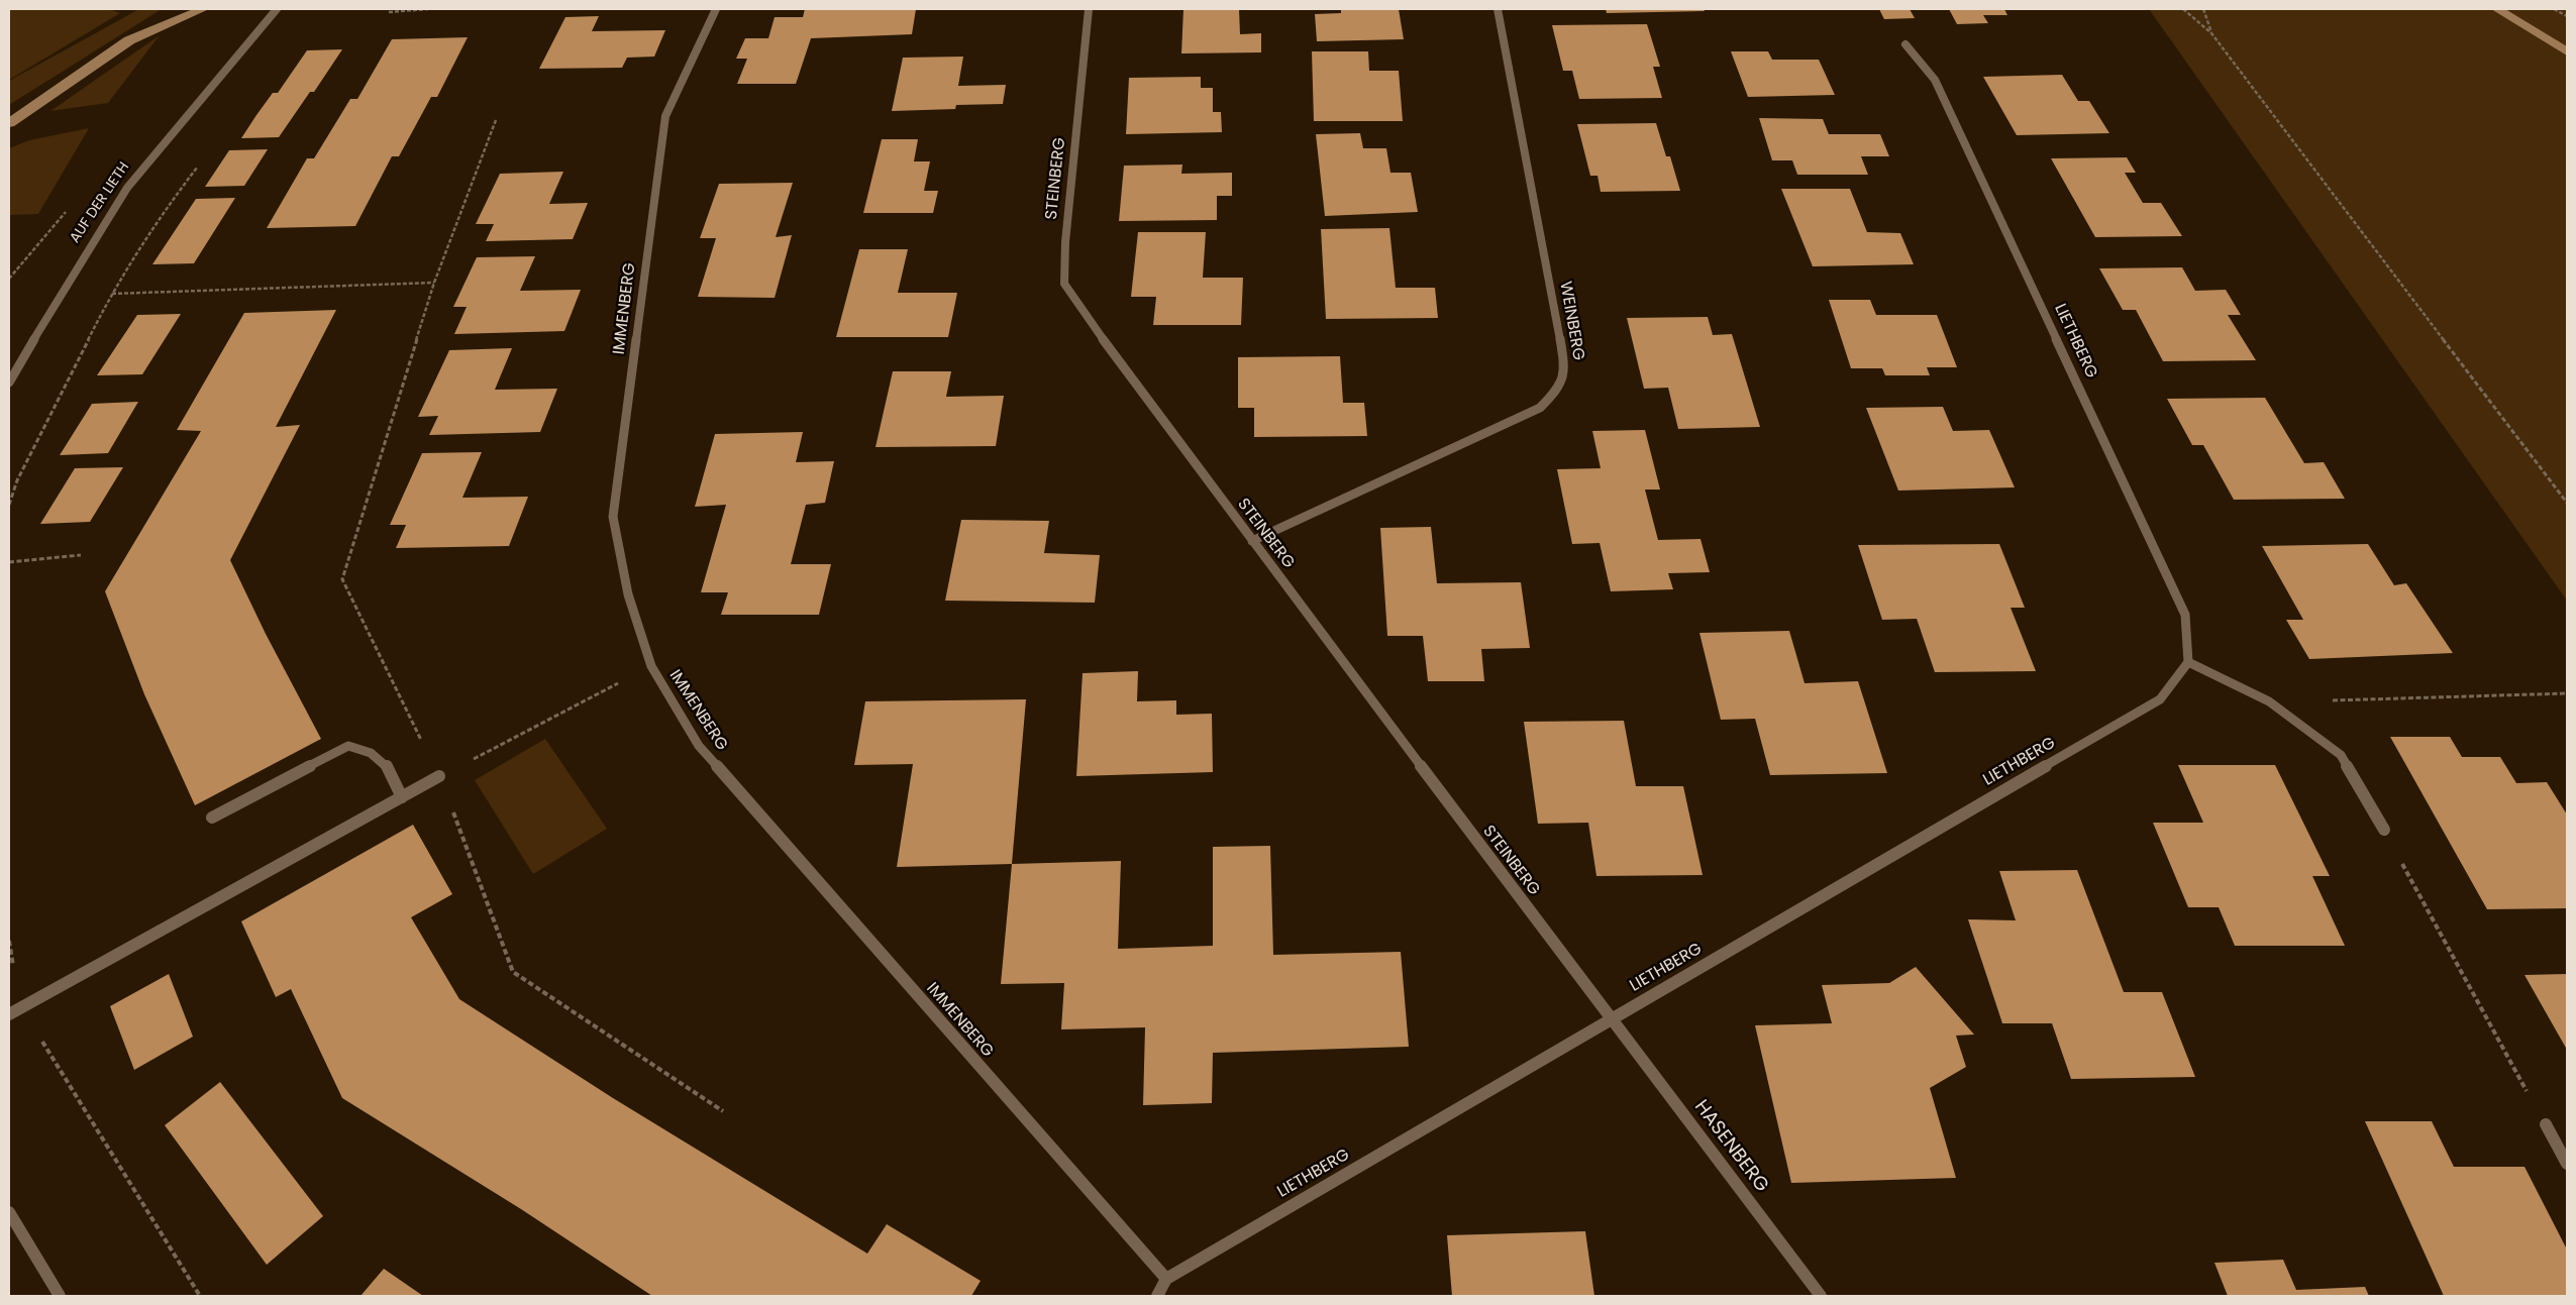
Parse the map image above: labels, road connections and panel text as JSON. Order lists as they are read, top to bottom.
{
  "streets": {
    "street": [
      "STEINBERG",
      "AUF DER LIETH",
      "IMMENBERG",
      "WEINBERG",
      "LIETHBERG",
      "HASENBERG"
    ]
  },
  "crossings": [
    ["STEINBERG", "WEINBERG"],
    ["STEINBERG", "LIETHBERG"],
    ["STEINBERG", "HASENBERG"],
    ["IMMENBERG", "LIETHBERG"],
    ["LIETHBERG", "HASENBERG"]
  ]
}
